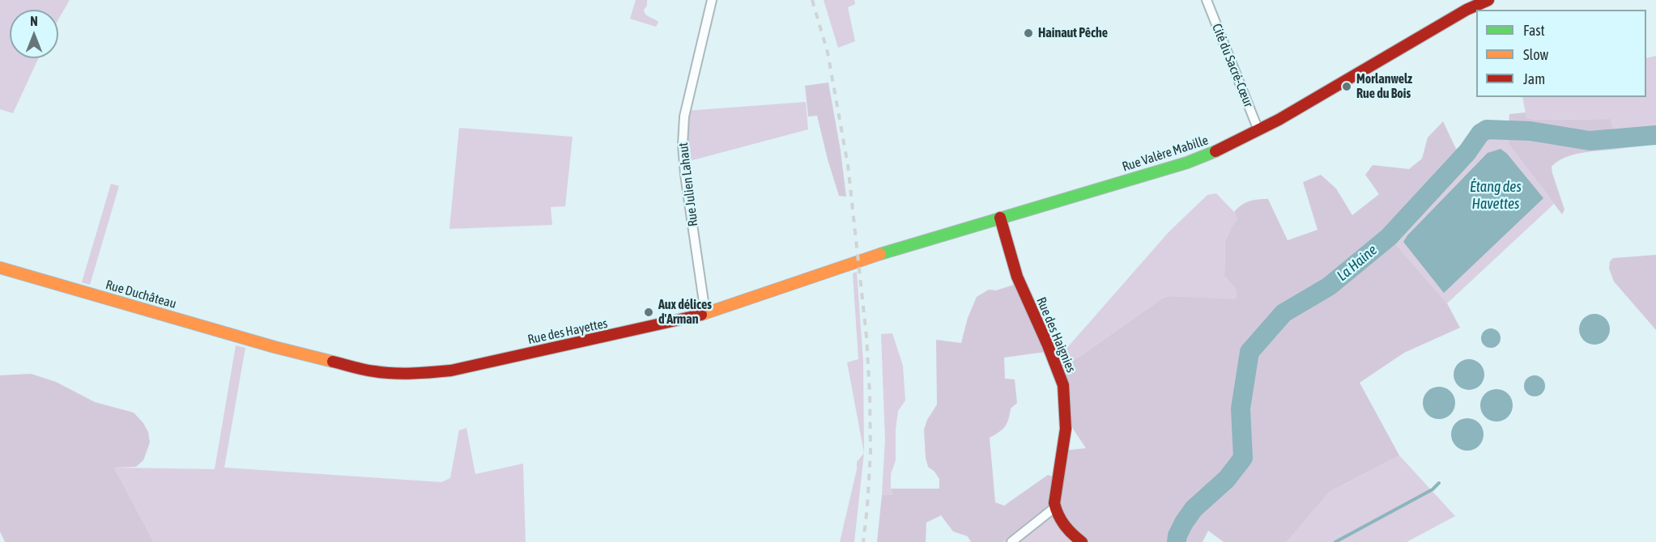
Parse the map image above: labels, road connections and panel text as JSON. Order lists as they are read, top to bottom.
{
  "streets": {
    "street": [
      "Cité du Sacré-Cœur",
      "Rue Valère Mabille",
      "Rue Julien Lahaut",
      "Rue Duchâteau",
      "Rue des Hayettes",
      "Rue des Haignies"
    ]
  },
  "crossings": [
    ["Cité du Sacré-Cœur", "Rue Valère Mabille"],
    ["Rue Valère Mabille", "Rue des Hayettes"],
    ["Rue Valère Mabille", "Rue des Haignies"],
    ["Rue Julien Lahaut", "Rue des Hayettes"],
    ["Rue Duchâteau", "Rue des Hayettes"]
  ],
  "water": ["Étang des Havettes", "La Haine"],
  "places": ["Hainaut Pêche", "Morlanwelz Rue du Bois", "Aux délices d'Arman"],
  "legend": ["Fast", "Slow", "Jam"],
  "north": "top"
}
